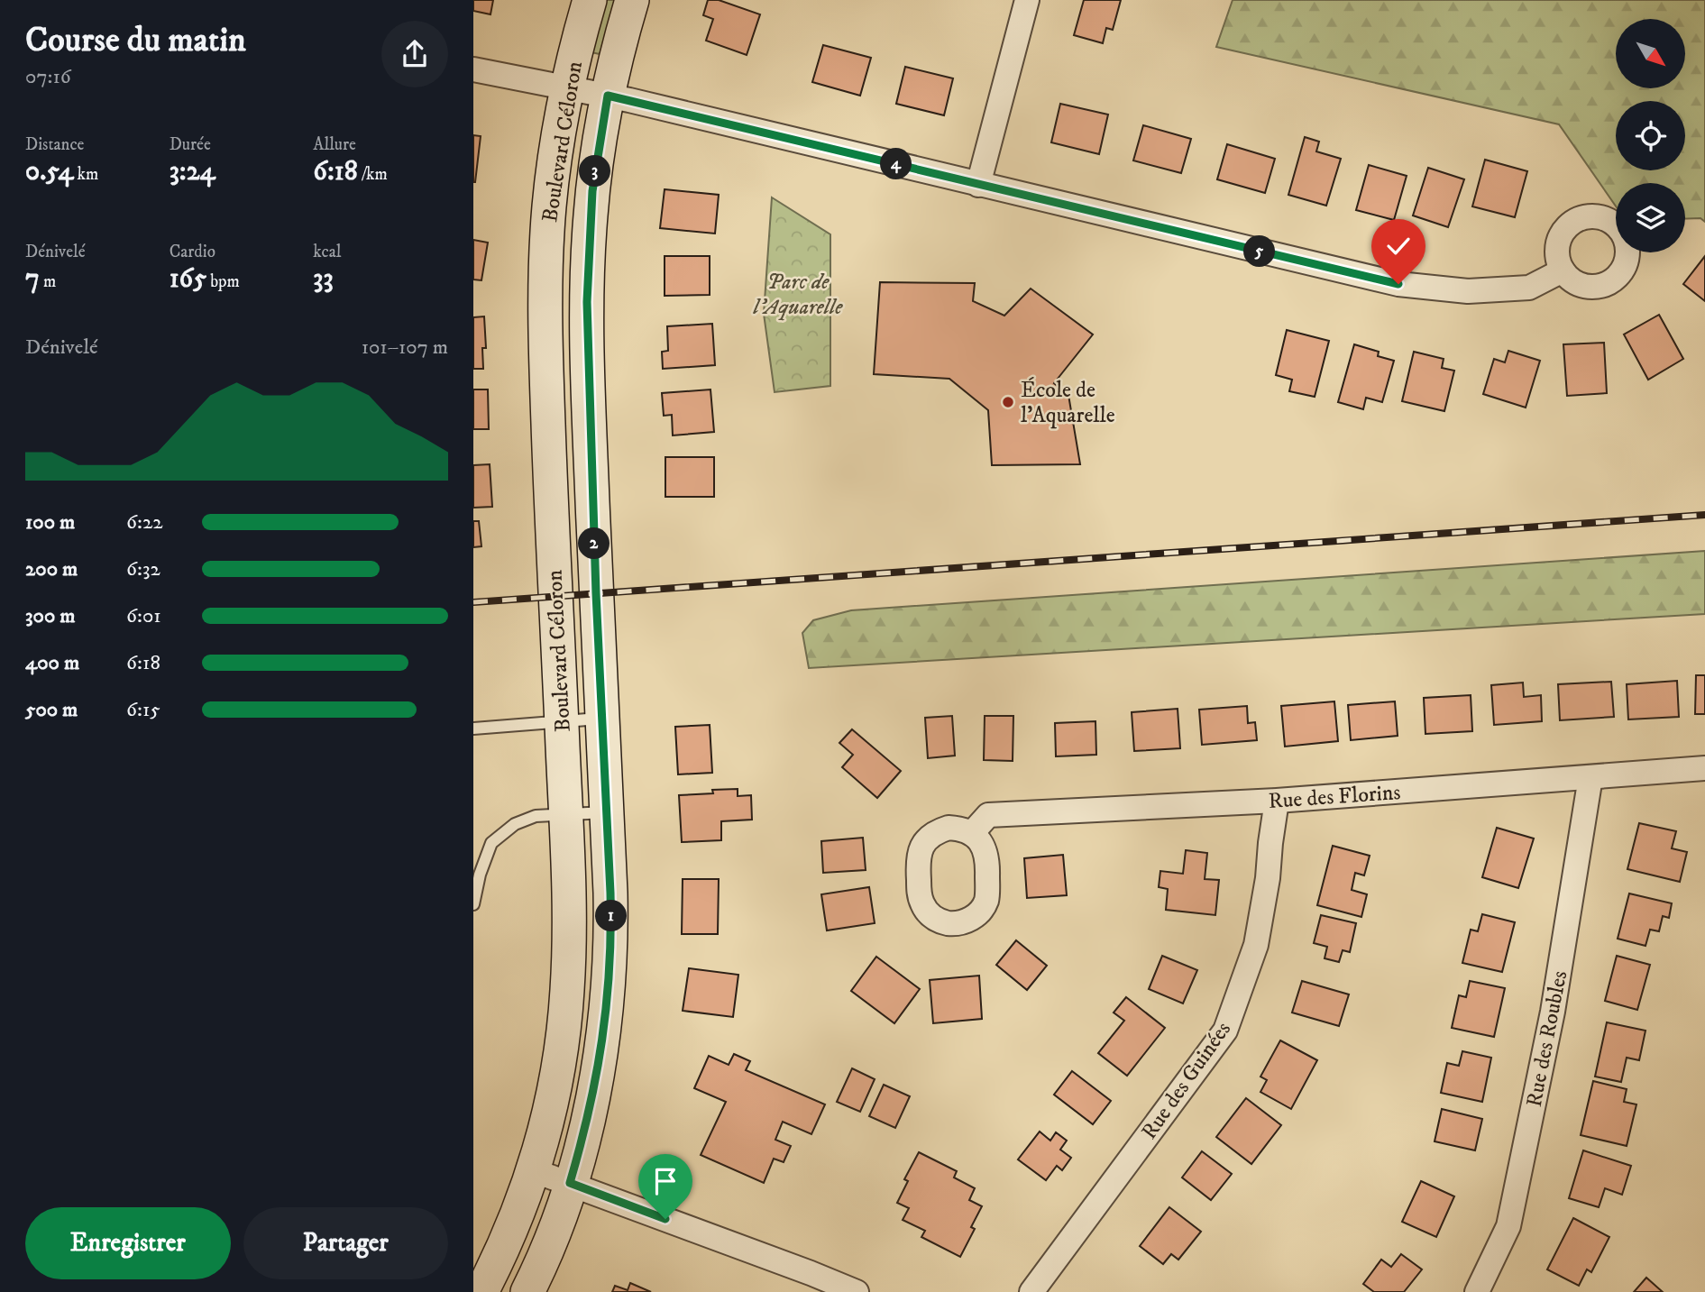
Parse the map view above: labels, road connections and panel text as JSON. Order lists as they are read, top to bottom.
{
  "streets": {
    "street": [
      "Boulevard Céloron",
      "Rue des Florins",
      "Rue des Roubles",
      "Rue des Guinées"
    ]
  },
  "crossings": [
    ["Rue des Florins", "Rue des Roubles"],
    ["Rue des Florins", "Rue des Guinées"]
  ],
  "parks": ["Parc de l'Aquarelle"],
  "places": ["École de l'Aquarelle"],
  "north": "bottom right",
  "page": {
    "heading": ["Course du matin", "07:16"],
    "stats": [
      ["Distance", "0.54 km"],
      ["Durée", "3:24"],
      ["Allure", "6:18 /km"],
      ["Dénivelé", "7 m"],
      ["Cardio", "165 bpm"],
      ["kcal", "33"]
    ],
    "pins": [
      "4",
      "3",
      "5",
      "2",
      "1"
    ],
    "chart": ["Dénivelé", "101–107 m"],
    "list": [
      {
        "name": "100 m",
        "note": "6:22"
      },
      {
        "name": "200 m",
        "note": "6:32"
      },
      {
        "name": "300 m",
        "note": "6:01"
      },
      {
        "name": "400 m",
        "note": "6:18"
      },
      {
        "name": "500 m",
        "note": "6:15"
      }
    ],
    "buttons": ["Enregistrer", "Partager"]
  }
}
